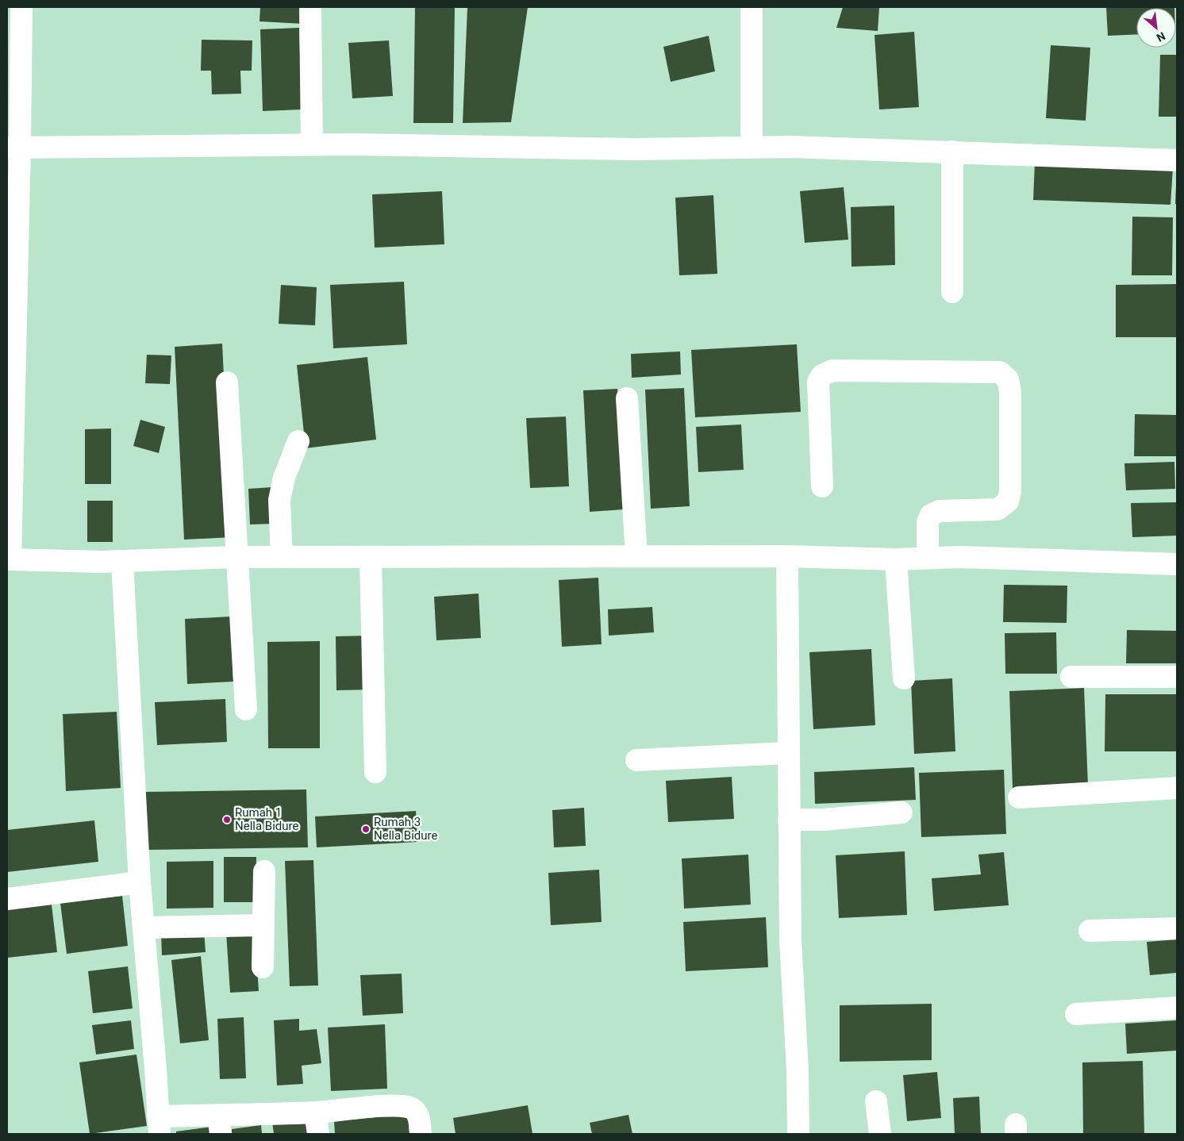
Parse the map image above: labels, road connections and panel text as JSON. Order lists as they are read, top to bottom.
{
  "places": ["Rumah 1 Nella Bidure", "Rumah 3 Nella Bidure"],
  "north": "bottom right"
}
